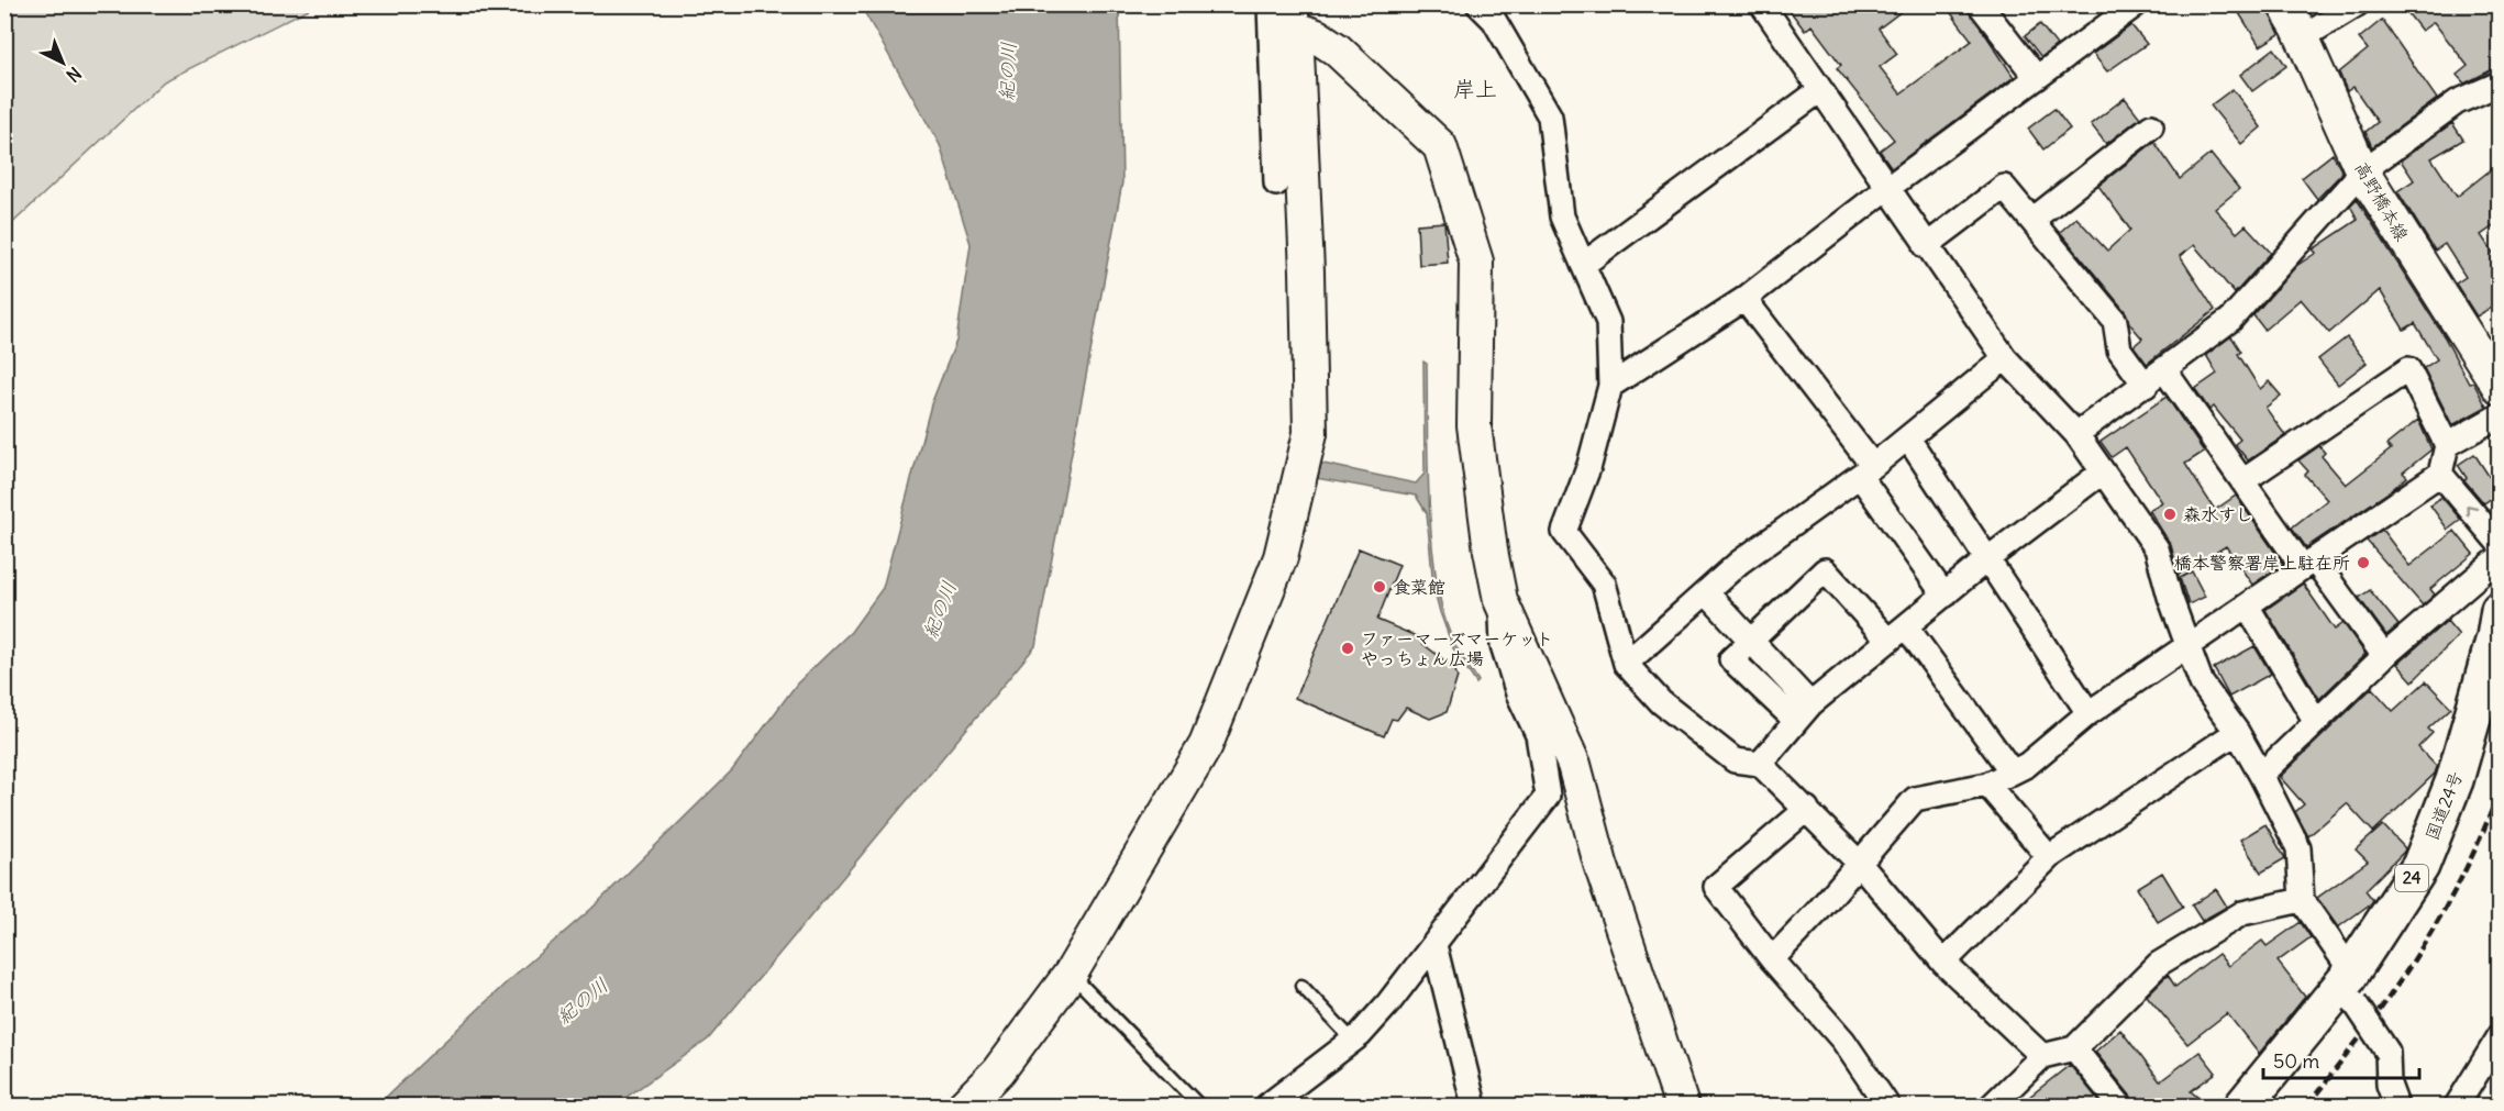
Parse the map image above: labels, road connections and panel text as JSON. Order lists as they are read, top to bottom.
{
  "streets": {
    "highway": ["国道24号", "24"],
    "street": ["高野橋本線"]
  },
  "districts": ["岸上"],
  "water": ["紀の川"],
  "places": [
    "森水すし",
    "橋本警察署岸上駐在所",
    "食菜館",
    "ファーマーズマーケット やっちょん広場"
  ],
  "scale_bar": "50 m",
  "north": "bottom right"
}
